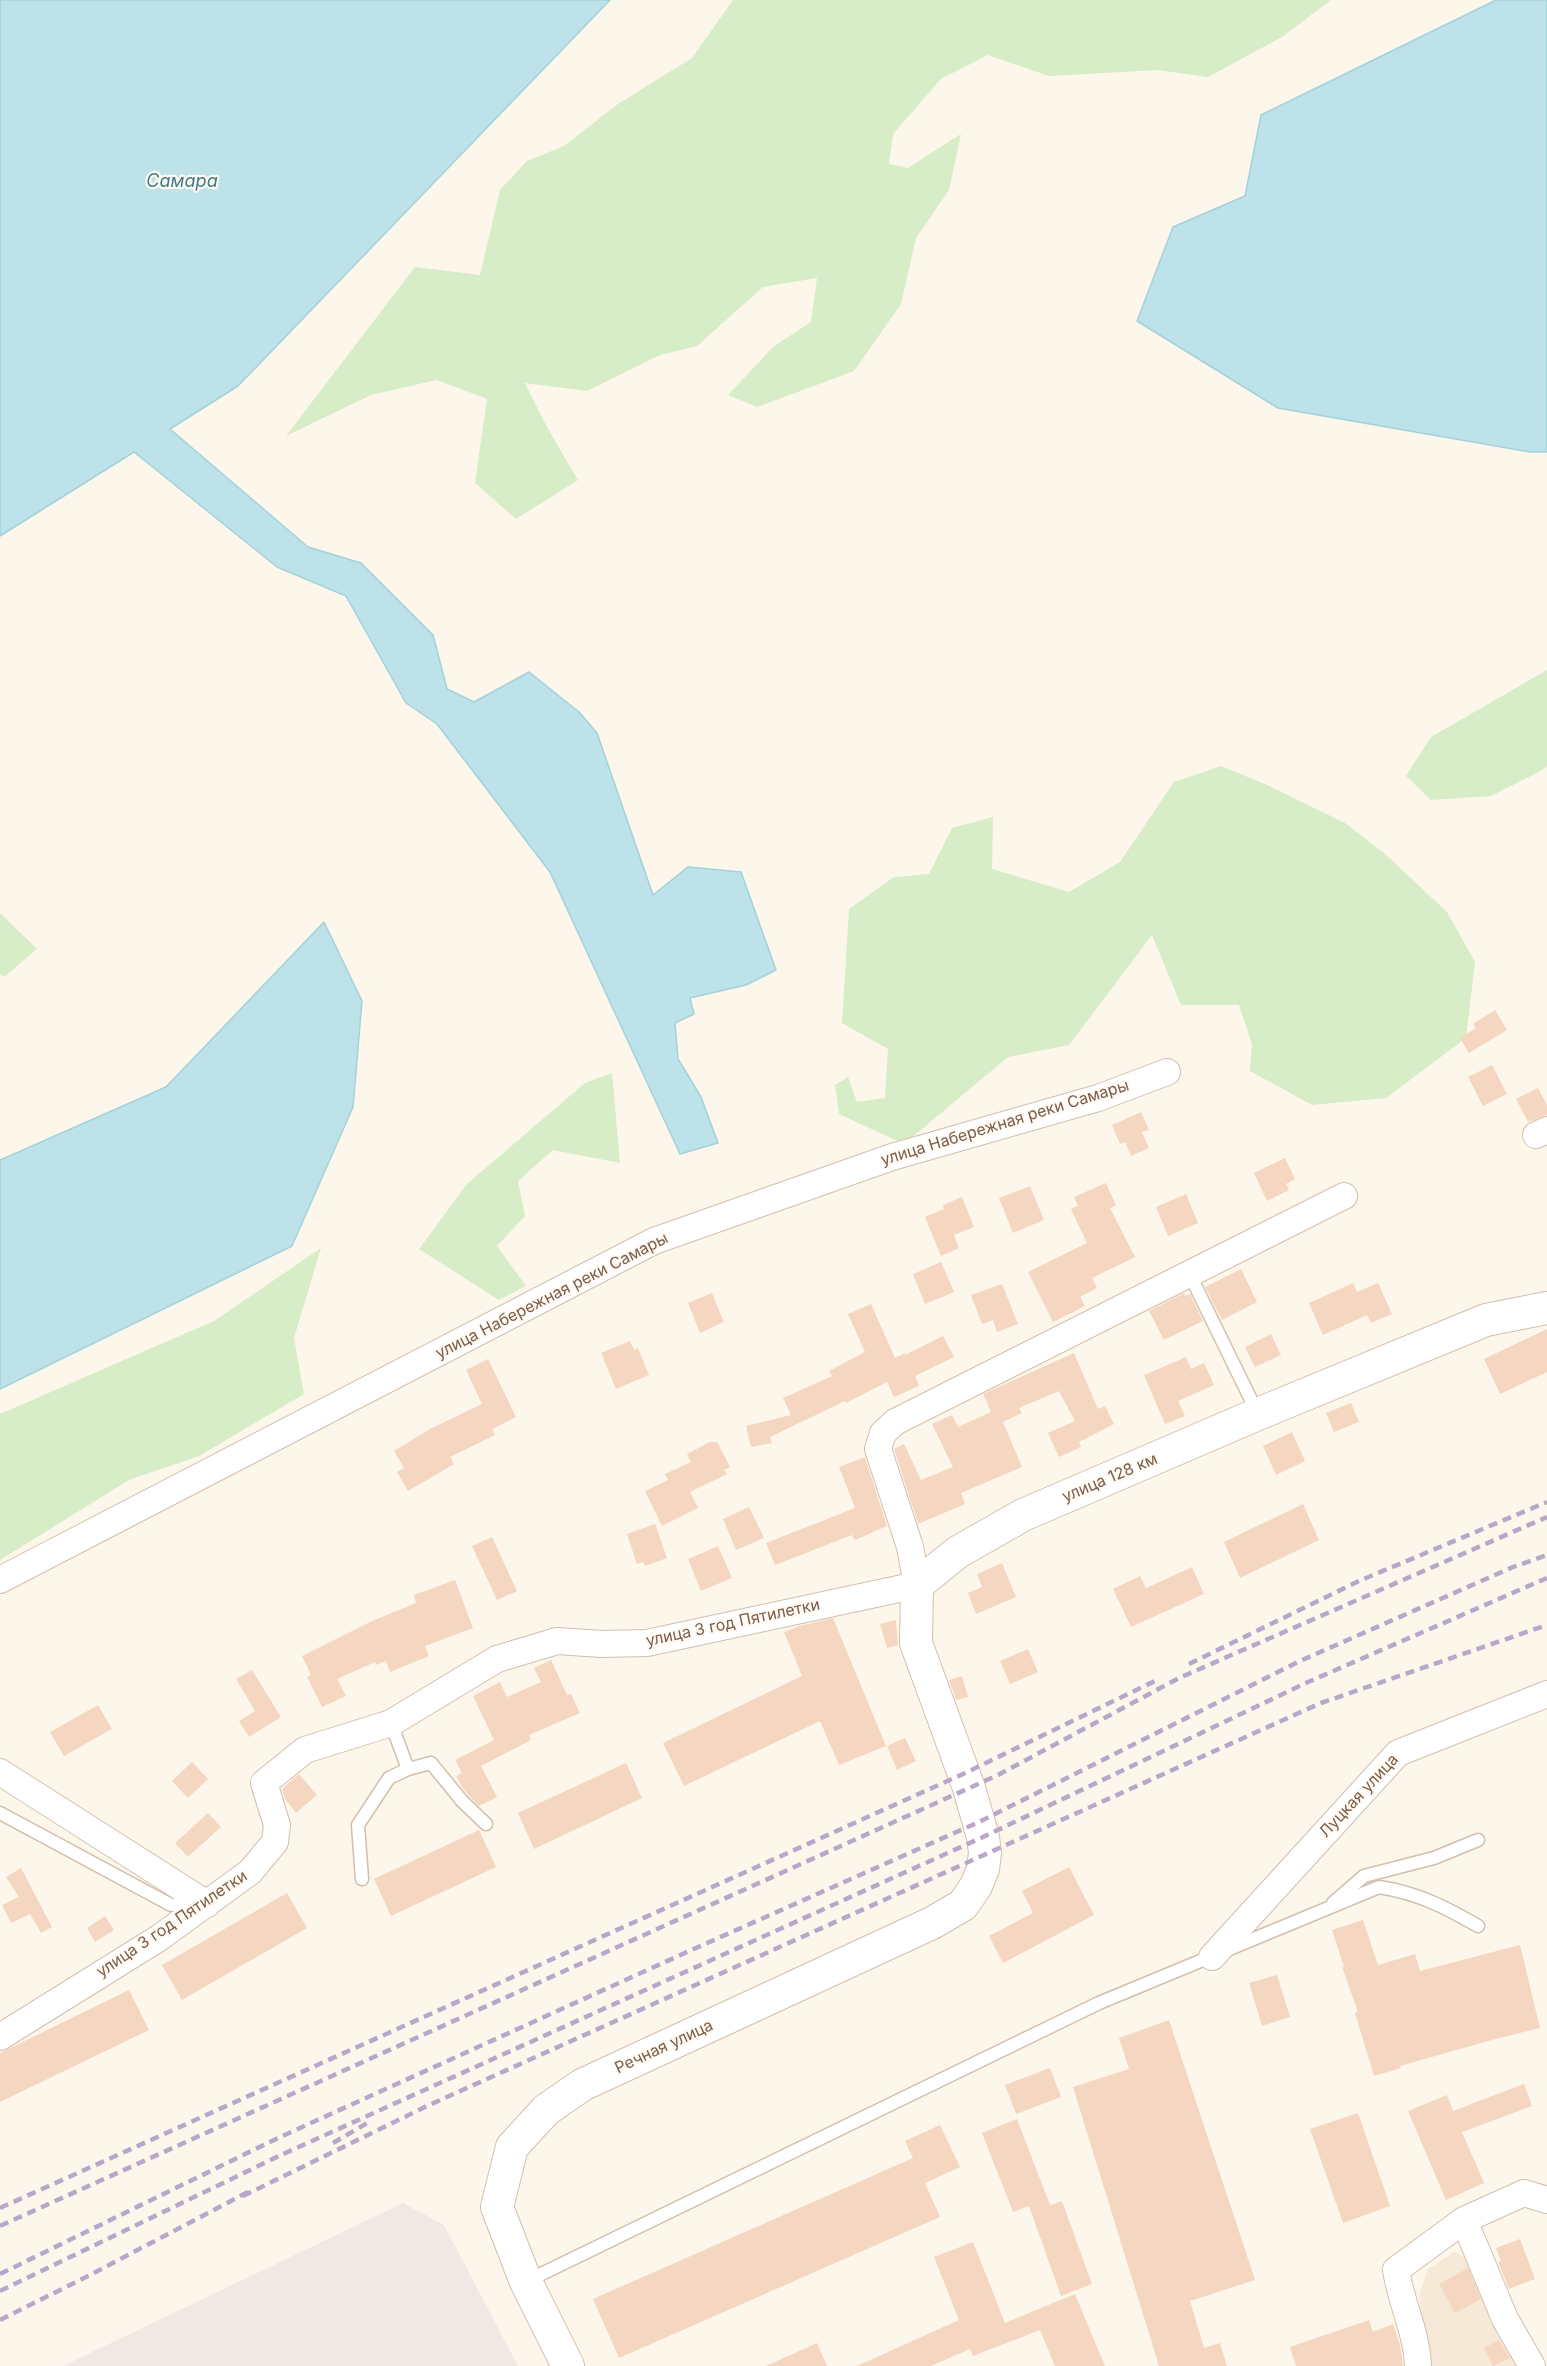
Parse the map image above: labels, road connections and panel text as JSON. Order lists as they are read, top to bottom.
{
  "streets": {
    "street": [
      "улица Набережная реки Самары",
      "улица 128 км",
      "улица 3 год Пятилетки",
      "Луцкая улица",
      "Речная улица"
    ]
  },
  "crossings": [
    ["улица 128 км", "улица 3 год Пятилетки"],
    ["улица 128 км", "Речная улица"],
    ["улица 3 год Пятилетки", "Речная улица"]
  ],
  "water": ["Самара"]
}
